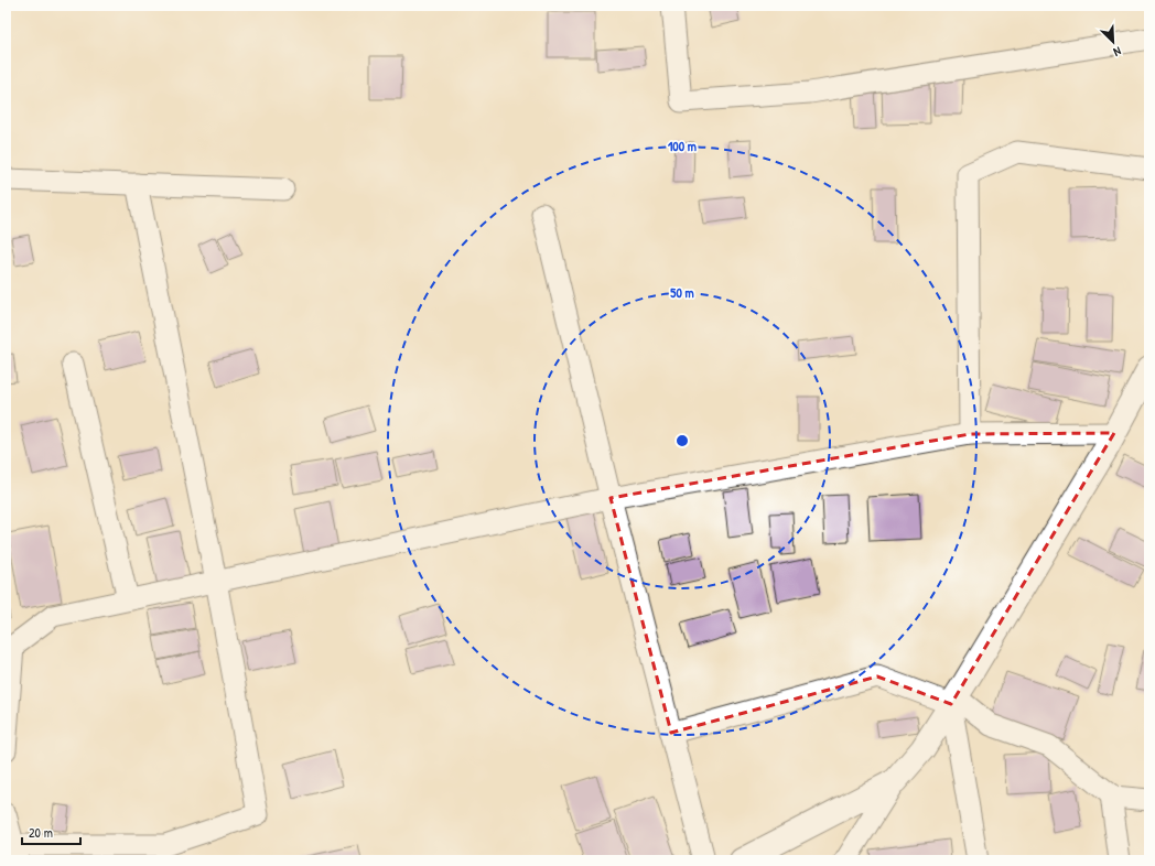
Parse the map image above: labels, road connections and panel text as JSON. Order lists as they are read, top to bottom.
{
  "scale_bar": "20 m",
  "north": "bottom right",
  "rings": ["100 m", "50 m"]
}
